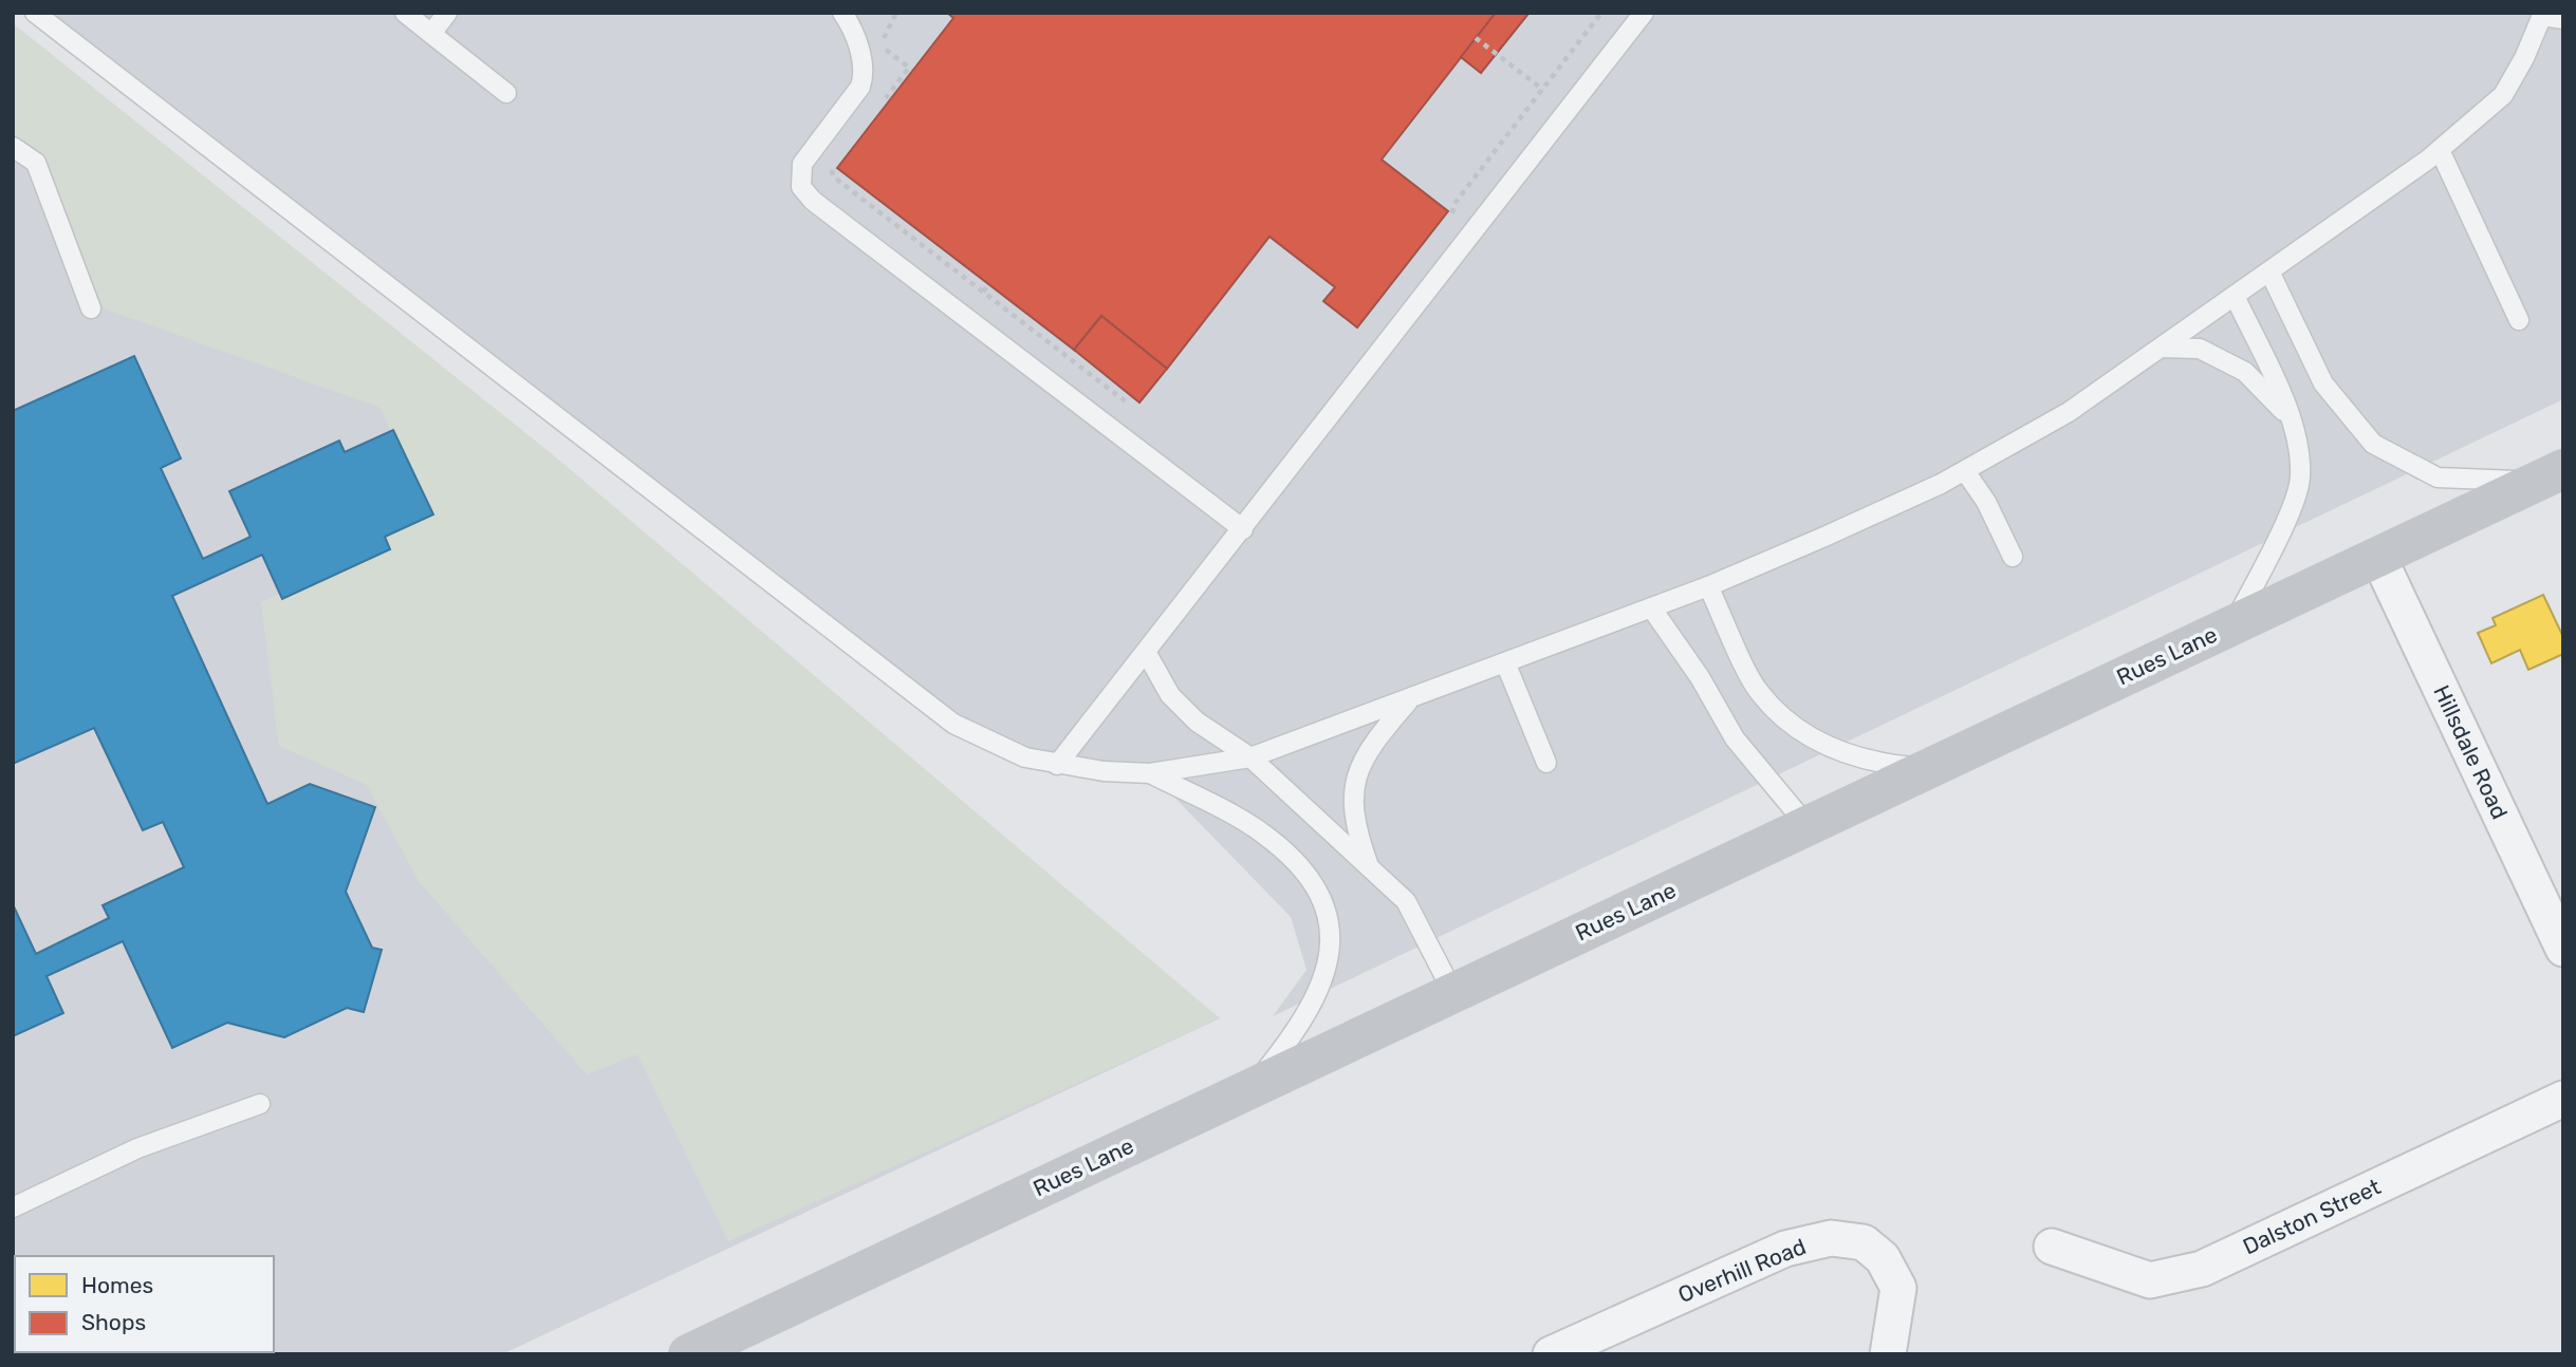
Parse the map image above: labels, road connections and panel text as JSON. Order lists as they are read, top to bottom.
{
  "streets": {
    "main road": ["Rues Lane"],
    "street": ["Hillsdale Road", "Dalston Street", "Overhill Road"]
  },
  "crossings": [
    ["Rues Lane", "Hillsdale Road"]
  ],
  "legend": ["Homes", "Shops"]
}
